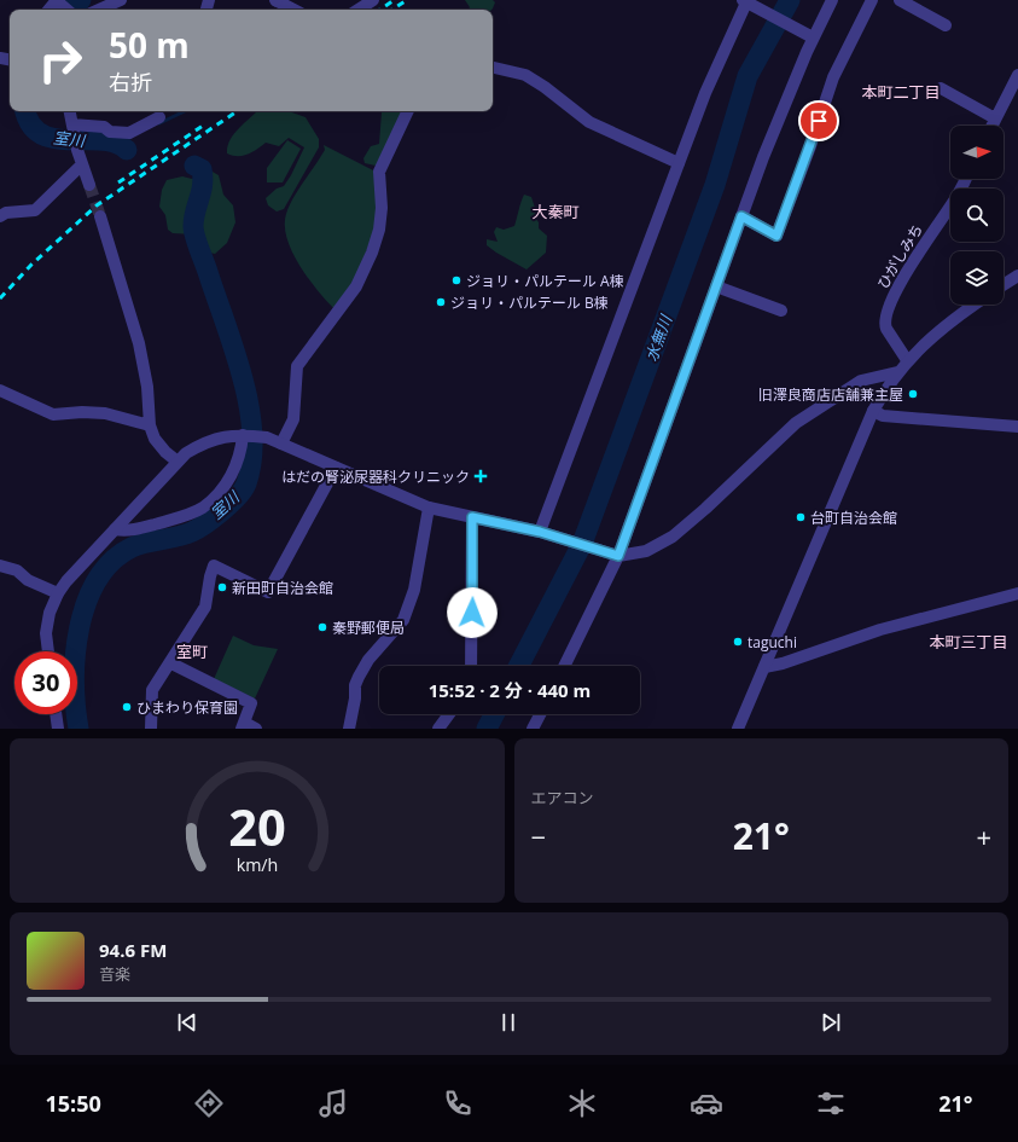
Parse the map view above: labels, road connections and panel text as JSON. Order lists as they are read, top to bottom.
{
  "streets": {
    "street": ["ひがしみち"]
  },
  "districts": [
    "本町二丁目",
    "大秦町",
    "本町三丁目",
    "室町"
  ],
  "water": ["室川", "水無川"],
  "places": {
    "other": [
      "ジョリ・パルテール A棟",
      "ジョリ・パルテール B棟",
      "旧澤良商店店舗兼主屋",
      "台町自治会館",
      "新田町自治会館",
      "秦野郵便局",
      "taguchi",
      "ひまわり保育園"
    ],
    "health": ["はだの腎泌尿器科クリニック"]
  },
  "north": "right",
  "page": {
    "turn": ["50 m", "右折"],
    "limit": "30",
    "trip": "15:52 · 2 分 · 440 m",
    "tile": "エアコン",
    "heat": ["−", "21°", "+"],
    "song": ["94.6 FM", "音楽"],
    "tabs": ["15:50", "21°"],
    "gauge": ["20", "km/h"]
  }
}
